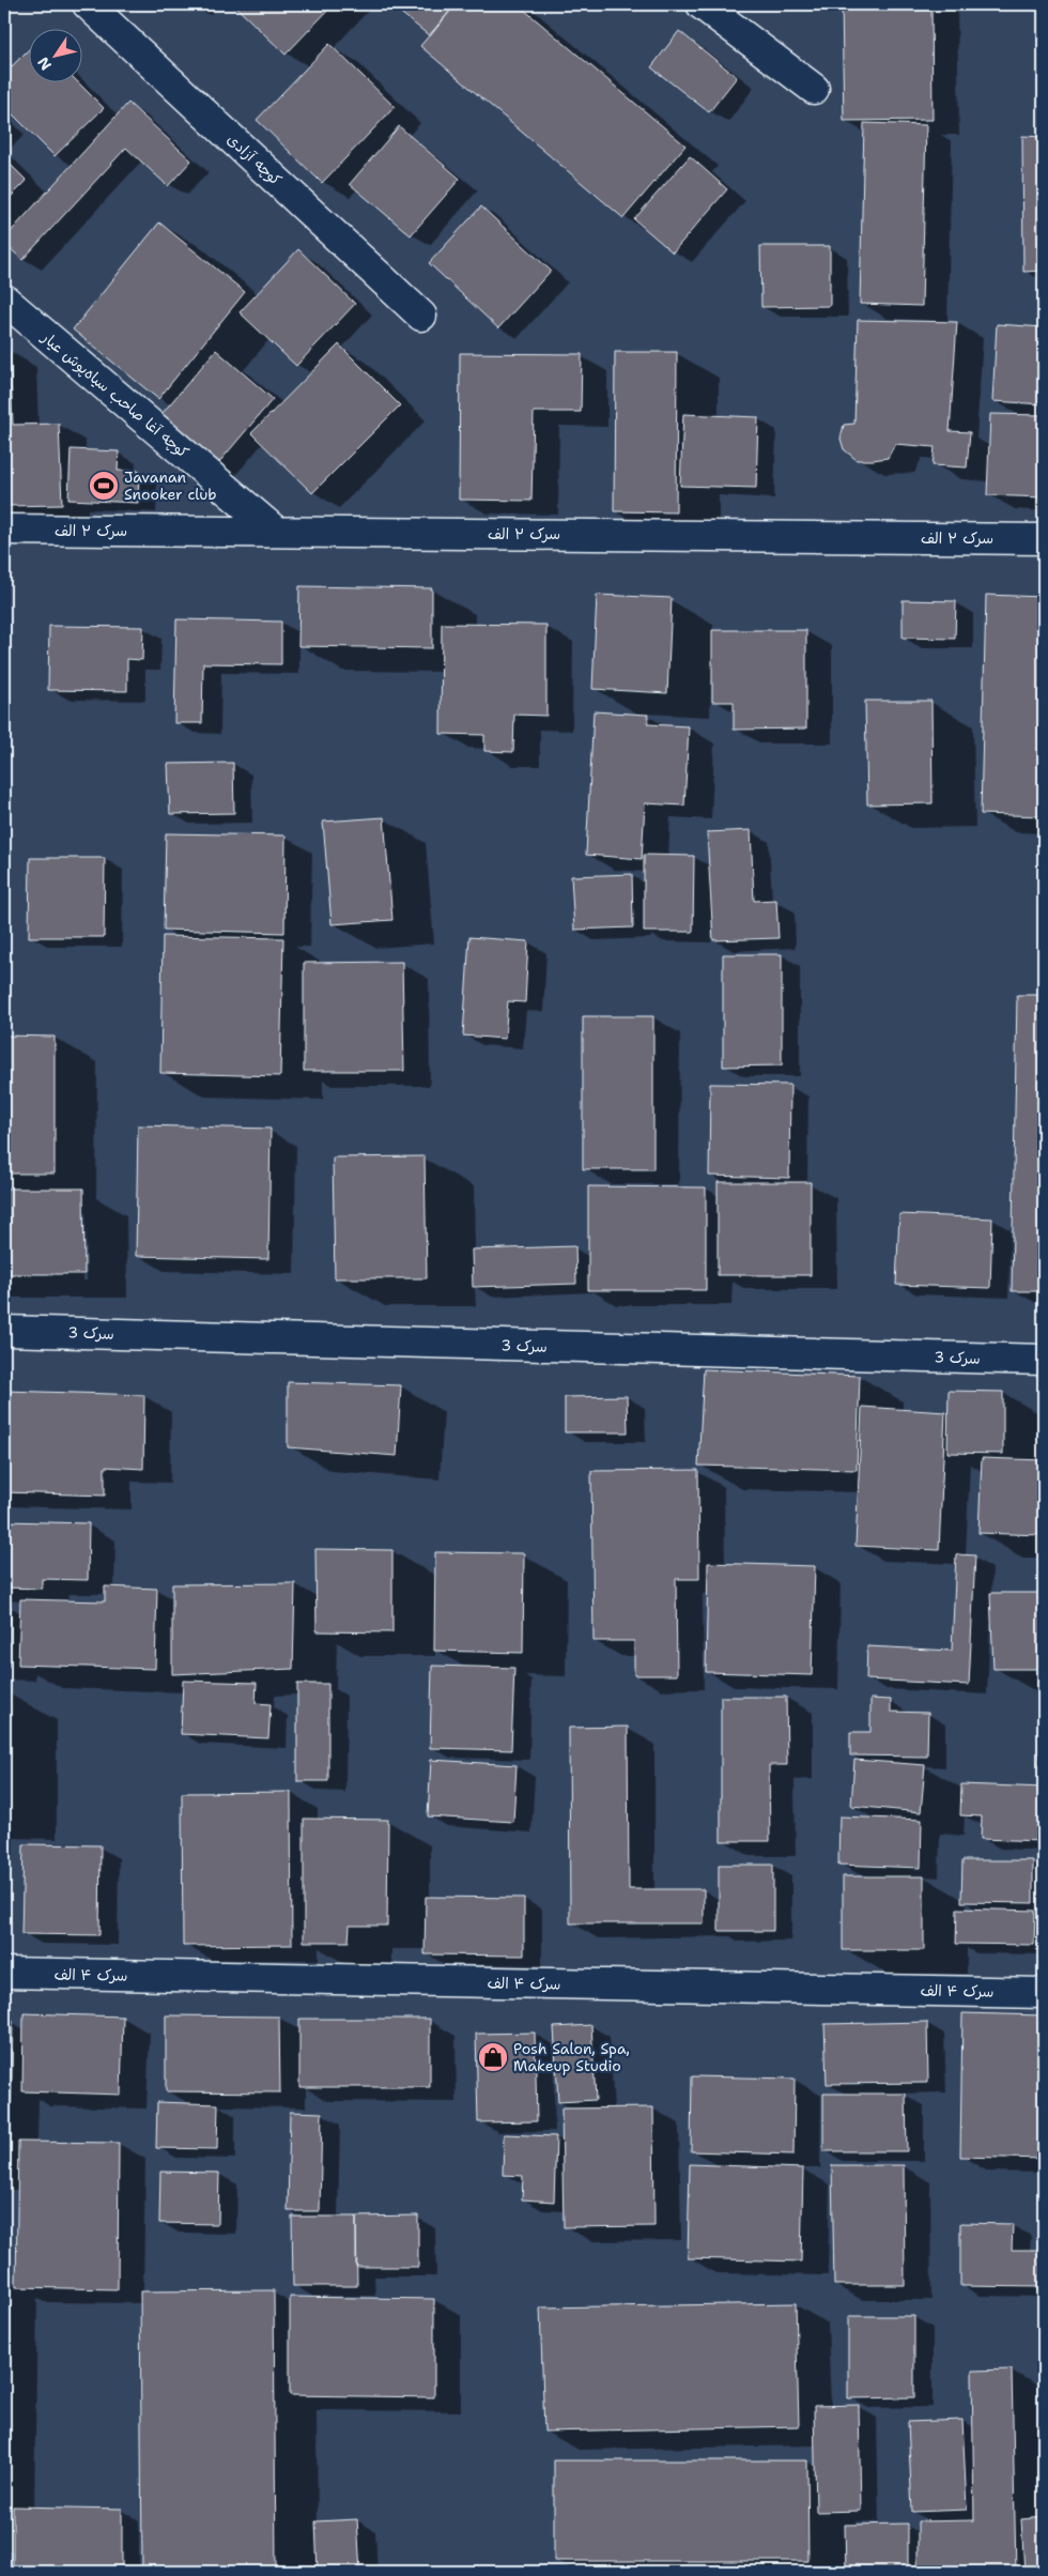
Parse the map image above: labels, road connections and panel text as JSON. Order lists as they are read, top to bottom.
{
  "streets": {
    "street": [
      "کوچه آزادی",
      "کوچه آغا صاحب سیاه‌پوش عیار",
      "سرک ۲ الف",
      "سرک 3",
      "سرک ۴ الف"
    ]
  },
  "crossings": [
    ["کوچه آغا صاحب سیاه‌پوش عیار", "سرک ۲ الف"]
  ],
  "places": {
    "sports": ["Javanan Snooker club"],
    "shop": ["Posh Salon, Spa, Makeup Studio"]
  },
  "north": "bottom left"
}
